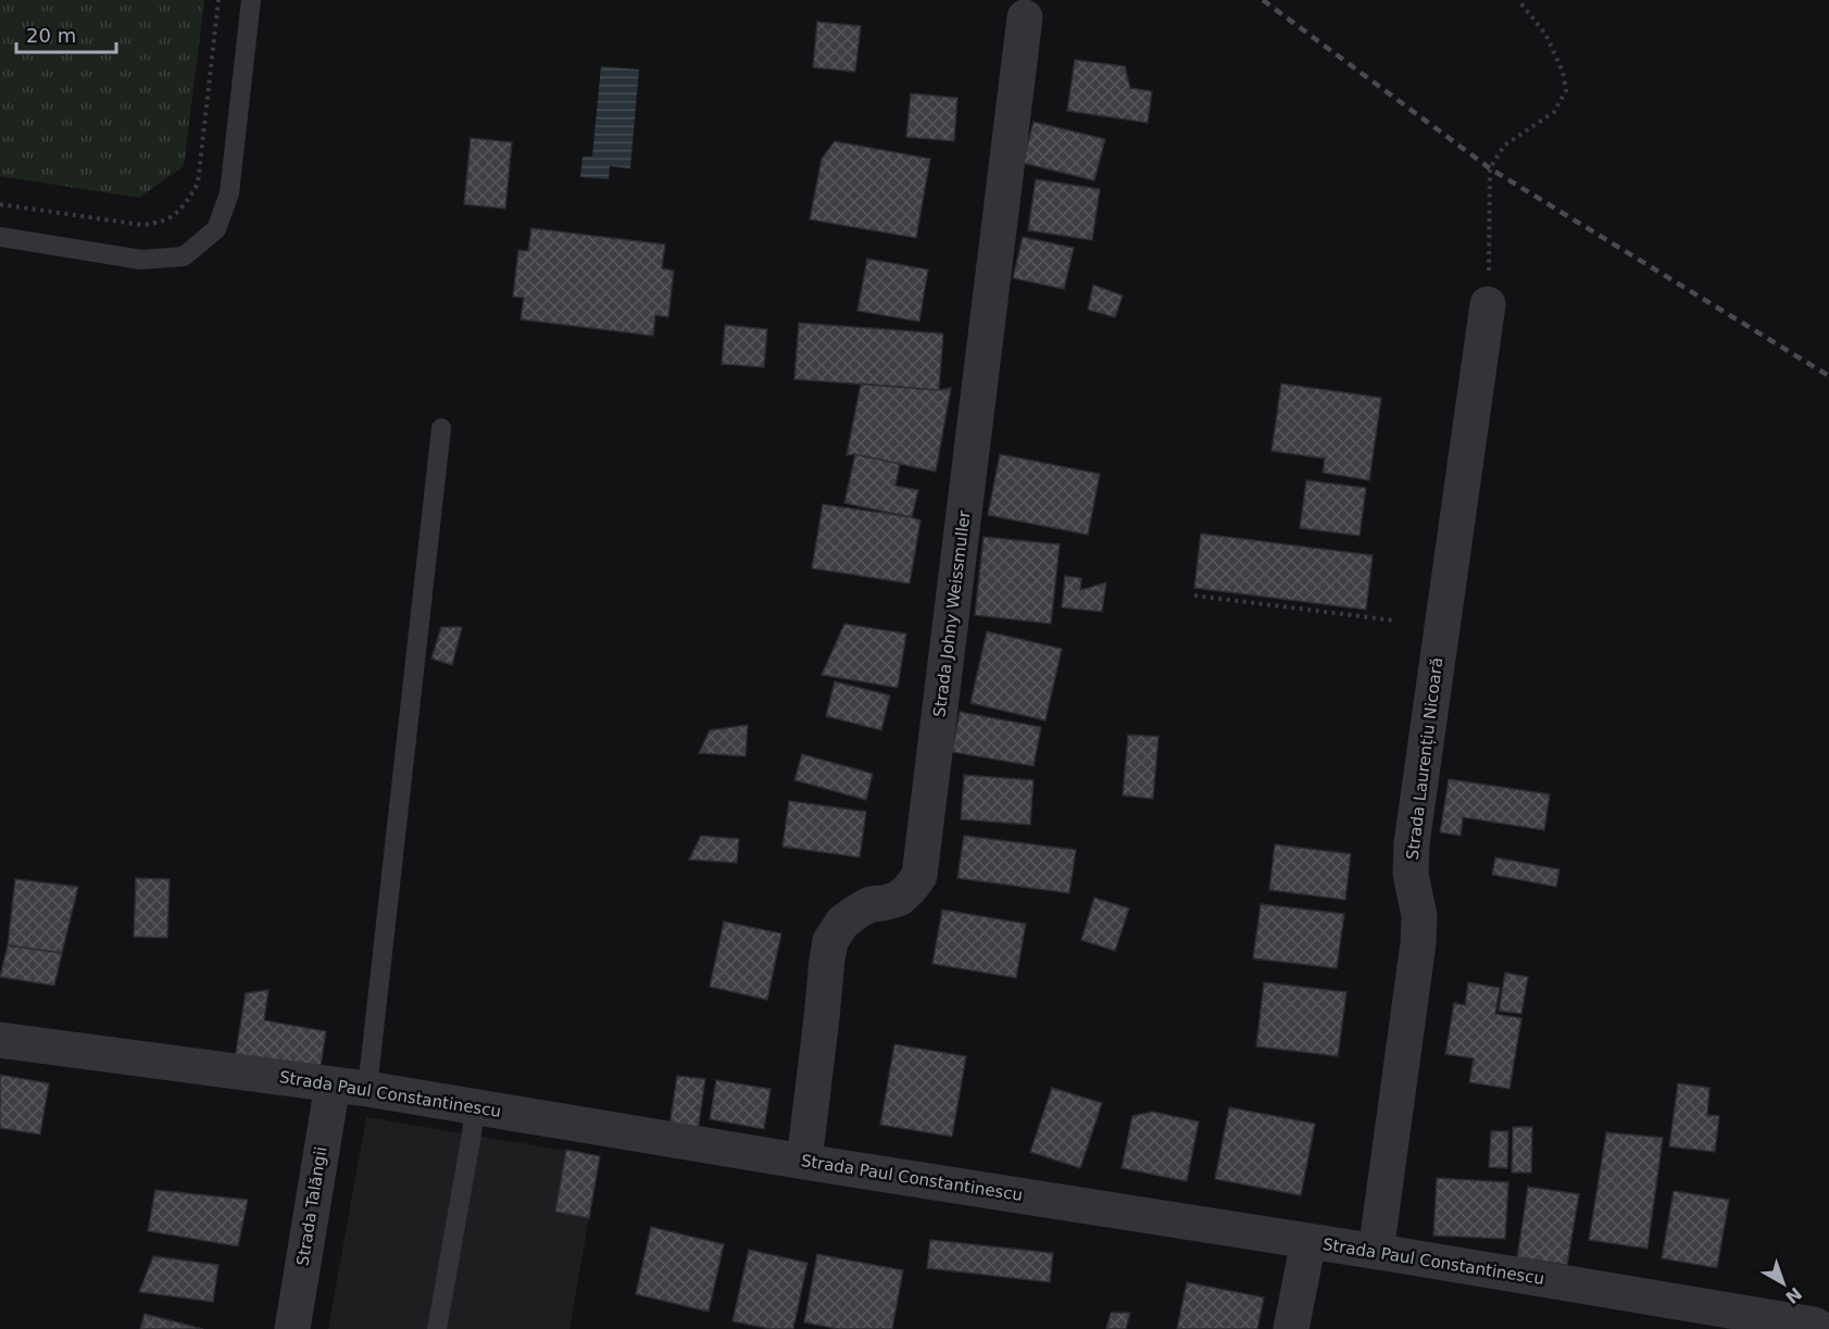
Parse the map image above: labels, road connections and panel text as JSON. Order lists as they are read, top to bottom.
{
  "streets": {
    "street": [
      "Strada Johny Weissmuller",
      "Strada Laurențiu Nicoară",
      "Strada Paul Constantinescu",
      "Strada Talăngii"
    ]
  },
  "crossings": [
    ["Strada Johny Weissmuller", "Strada Paul Constantinescu"],
    ["Strada Laurențiu Nicoară", "Strada Paul Constantinescu"],
    ["Strada Paul Constantinescu", "Strada Talăngii"]
  ],
  "scale_bar": "20 m",
  "north": "bottom right"
}
